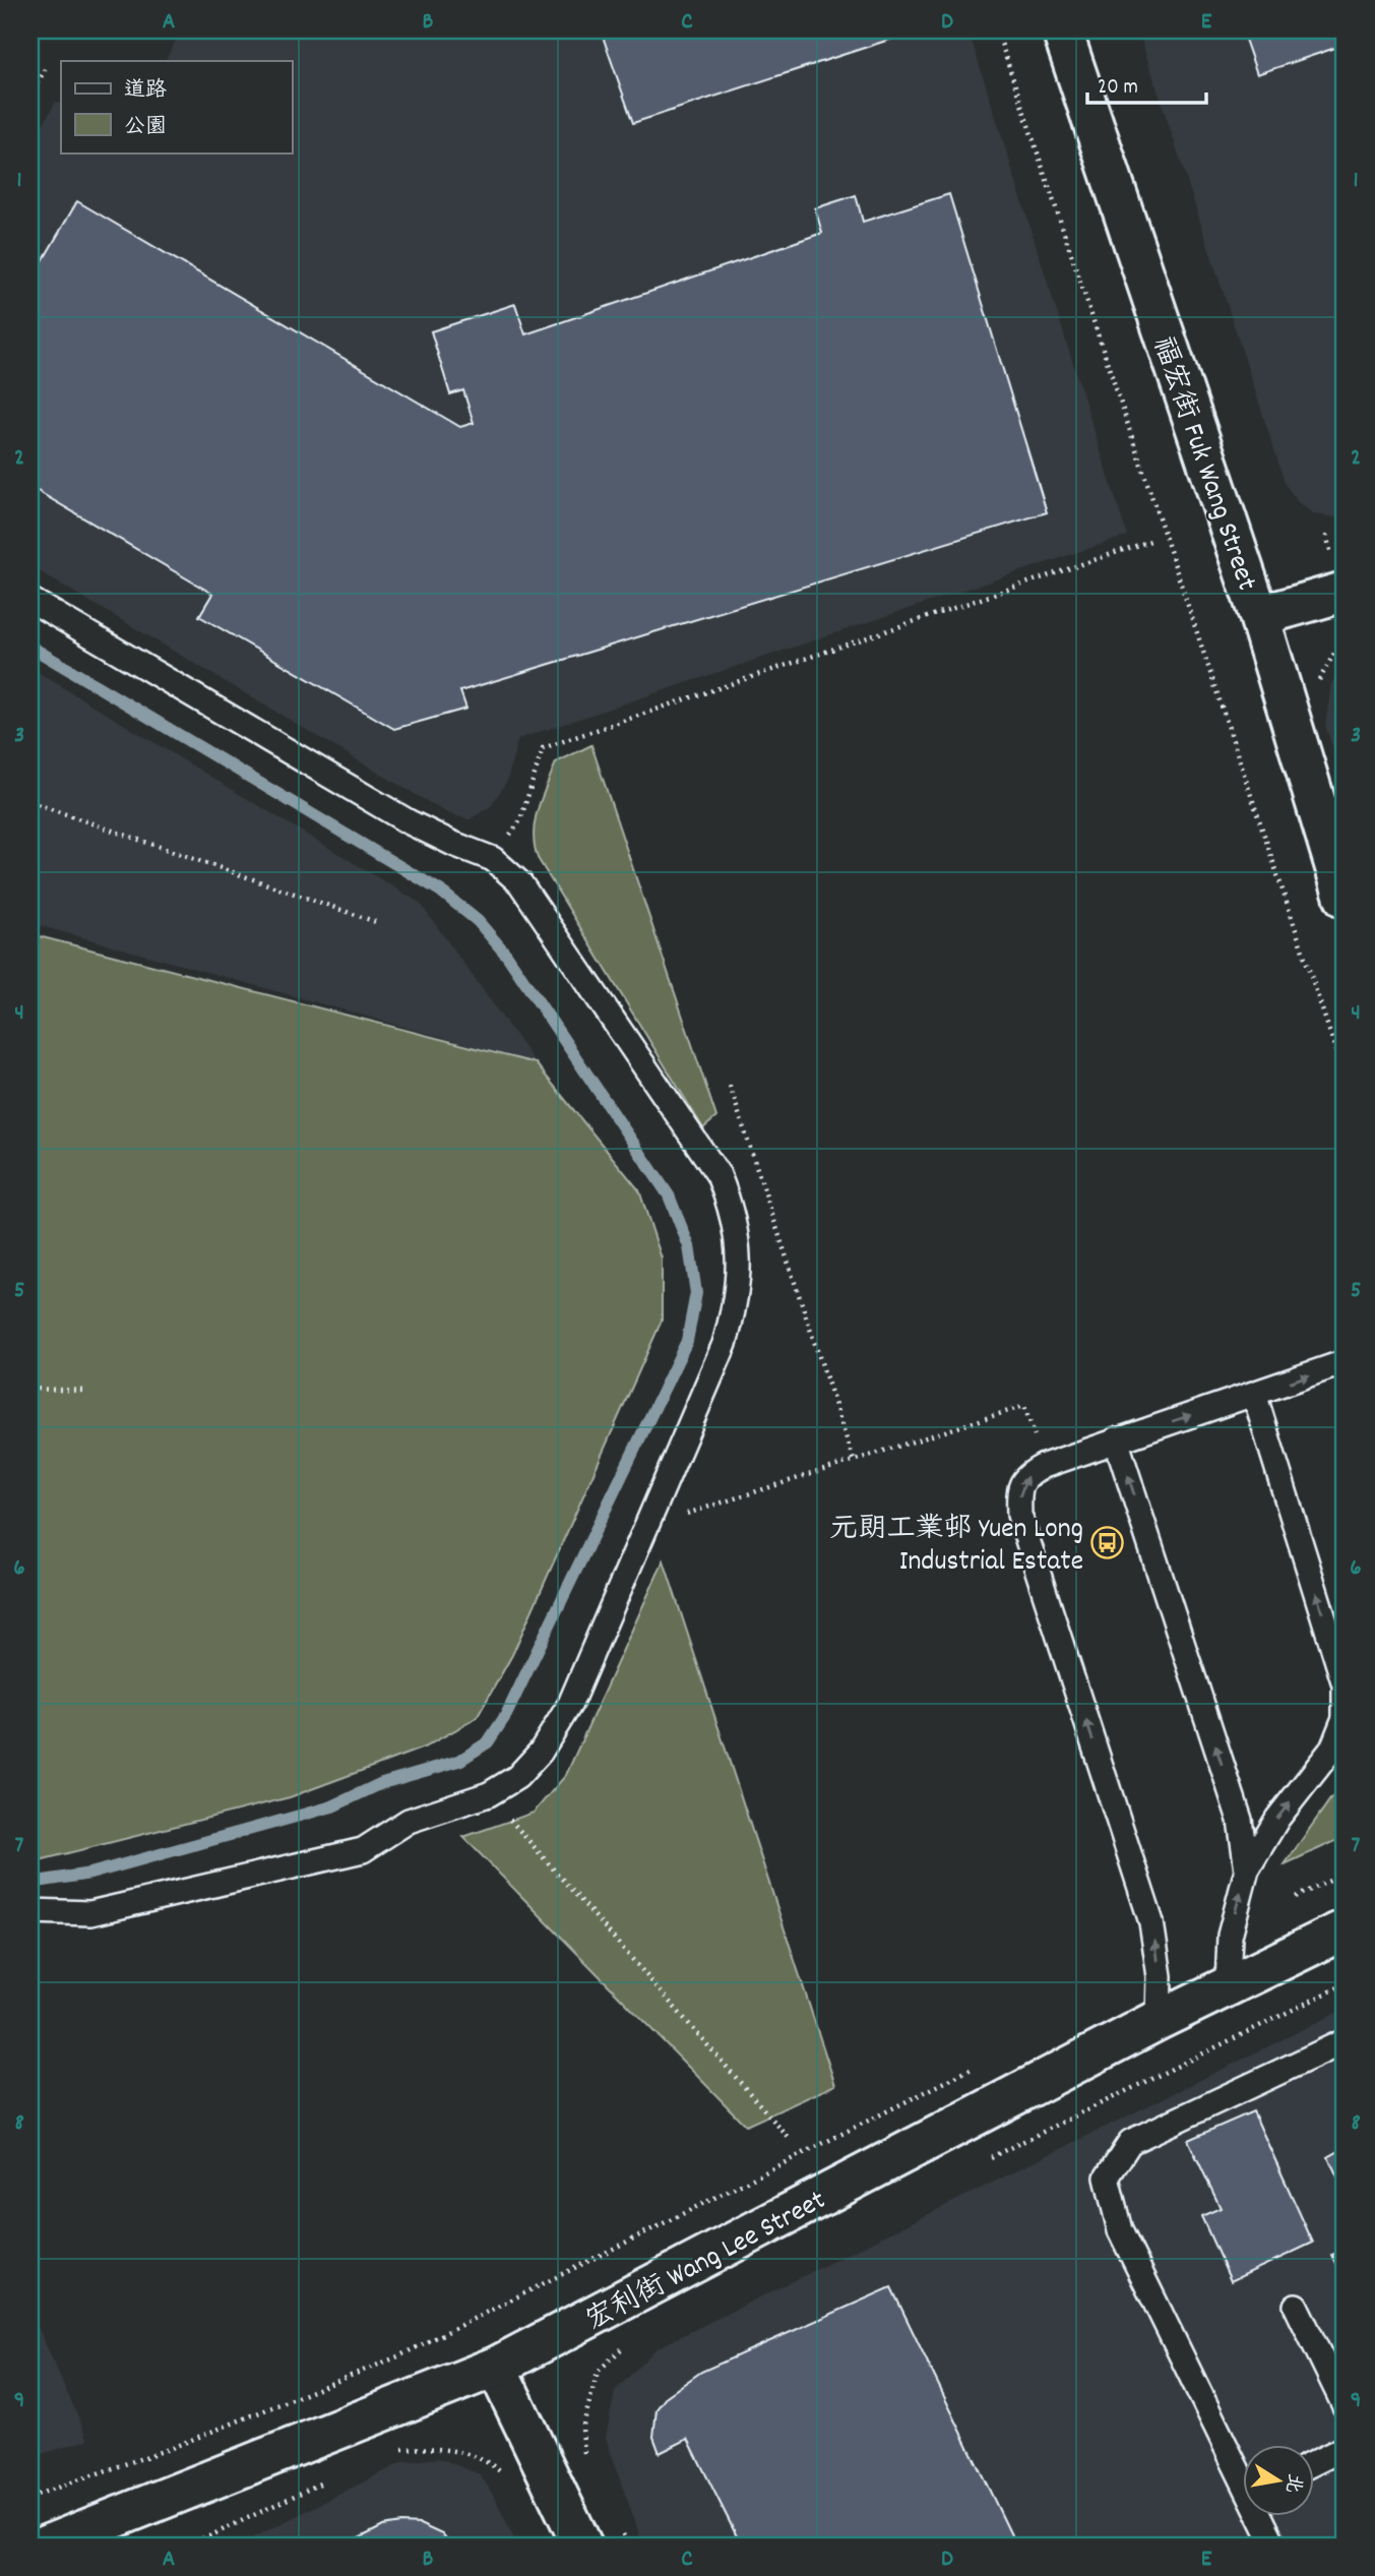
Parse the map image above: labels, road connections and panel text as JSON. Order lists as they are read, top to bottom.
{
  "streets": {
    "street": ["福宏街 Fuk Wang Street", "宏利街 Wang Lee Street"]
  },
  "places": {
    "bus stop": ["元朗工業邨 Yuen Long Industrial Estate"]
  },
  "legend": ["道路", "公園"],
  "scale_bar": "20 m",
  "north": "right",
  "grid": {
    "columns": [
      "A",
      "B",
      "C",
      "D",
      "E"
    ],
    "rows": [
      "1",
      "2",
      "3",
      "4",
      "5",
      "6",
      "7",
      "8",
      "9"
    ]
  }
}
